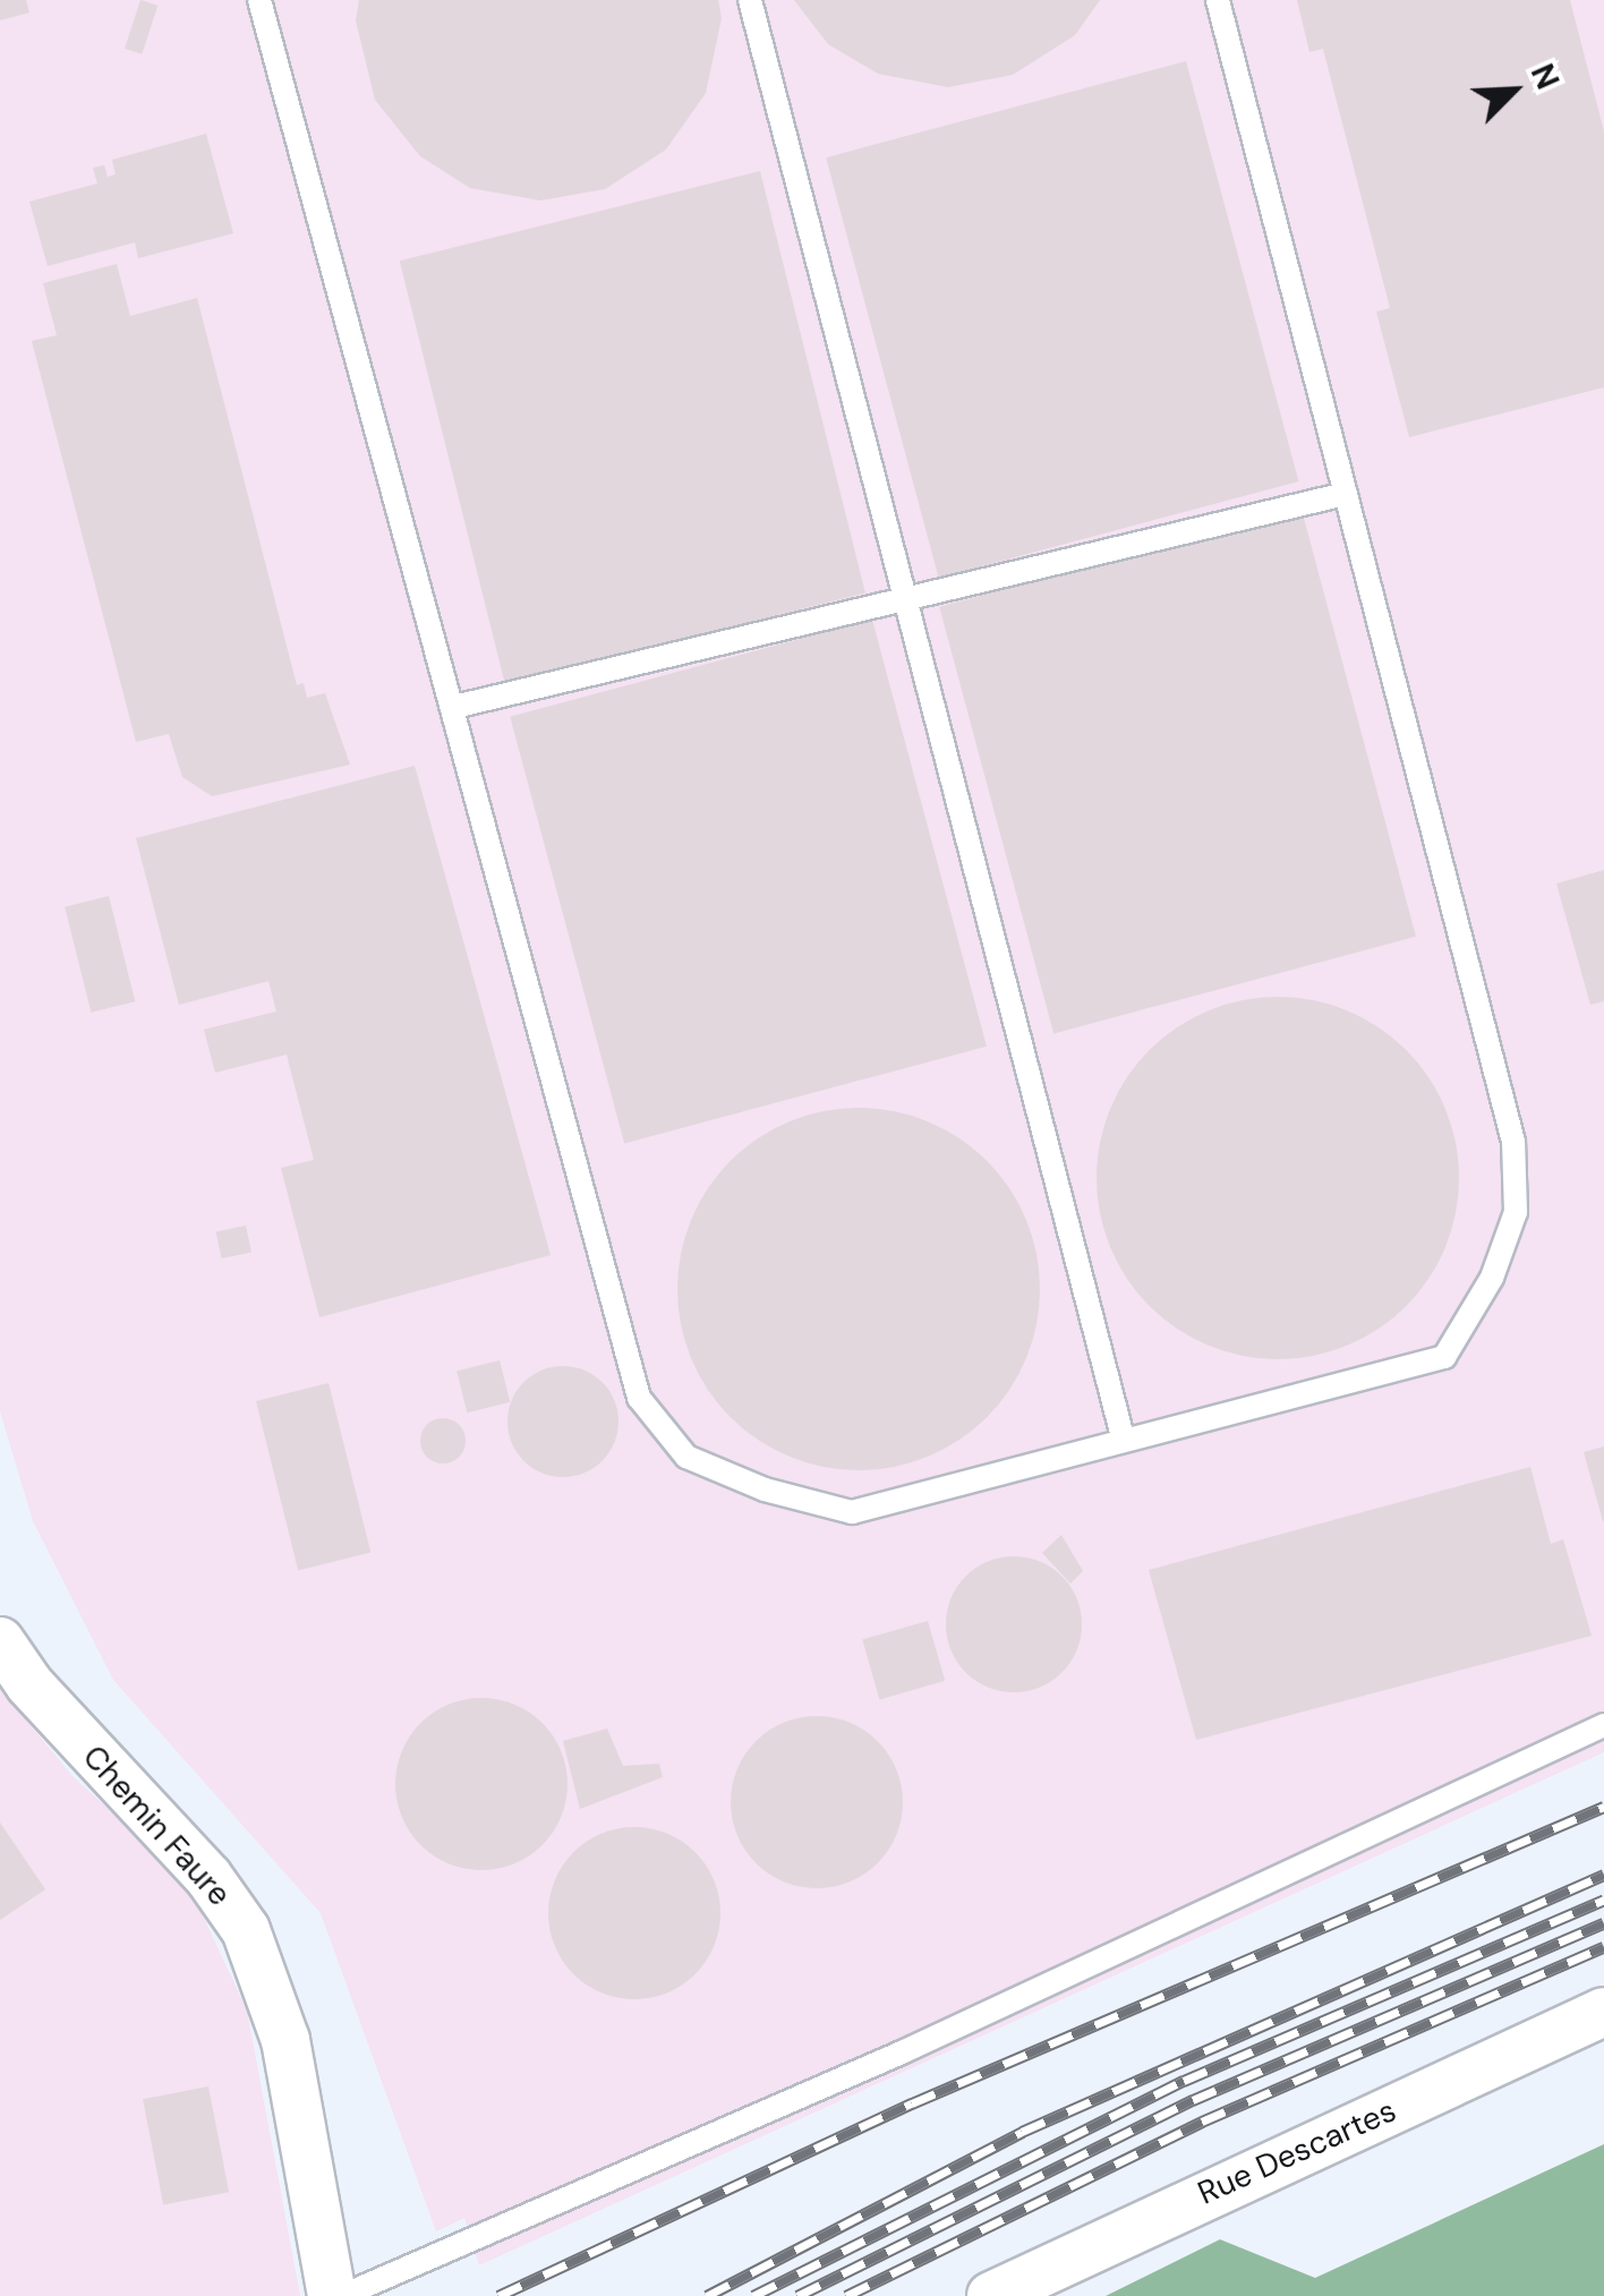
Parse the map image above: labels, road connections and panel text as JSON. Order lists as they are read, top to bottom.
{
  "streets": {
    "street": ["Chemin Faure", "Rue Descartes"]
  },
  "north": "top right"
}
